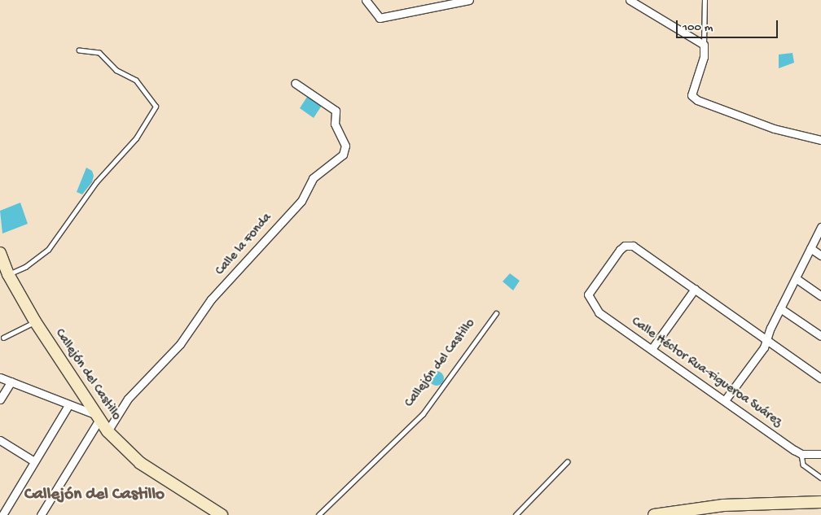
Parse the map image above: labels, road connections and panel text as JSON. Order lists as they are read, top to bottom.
{
  "streets": {
    "street": ["Calle la Fonda", "Callejón del Castillo", "Calle Héctor Rua-Figueroa Suárez"]
  },
  "crossings": [
    ["Calle la Fonda", "Callejón del Castillo"]
  ],
  "districts": ["Callejón del Castillo"],
  "scale_bar": "100 m"
}
